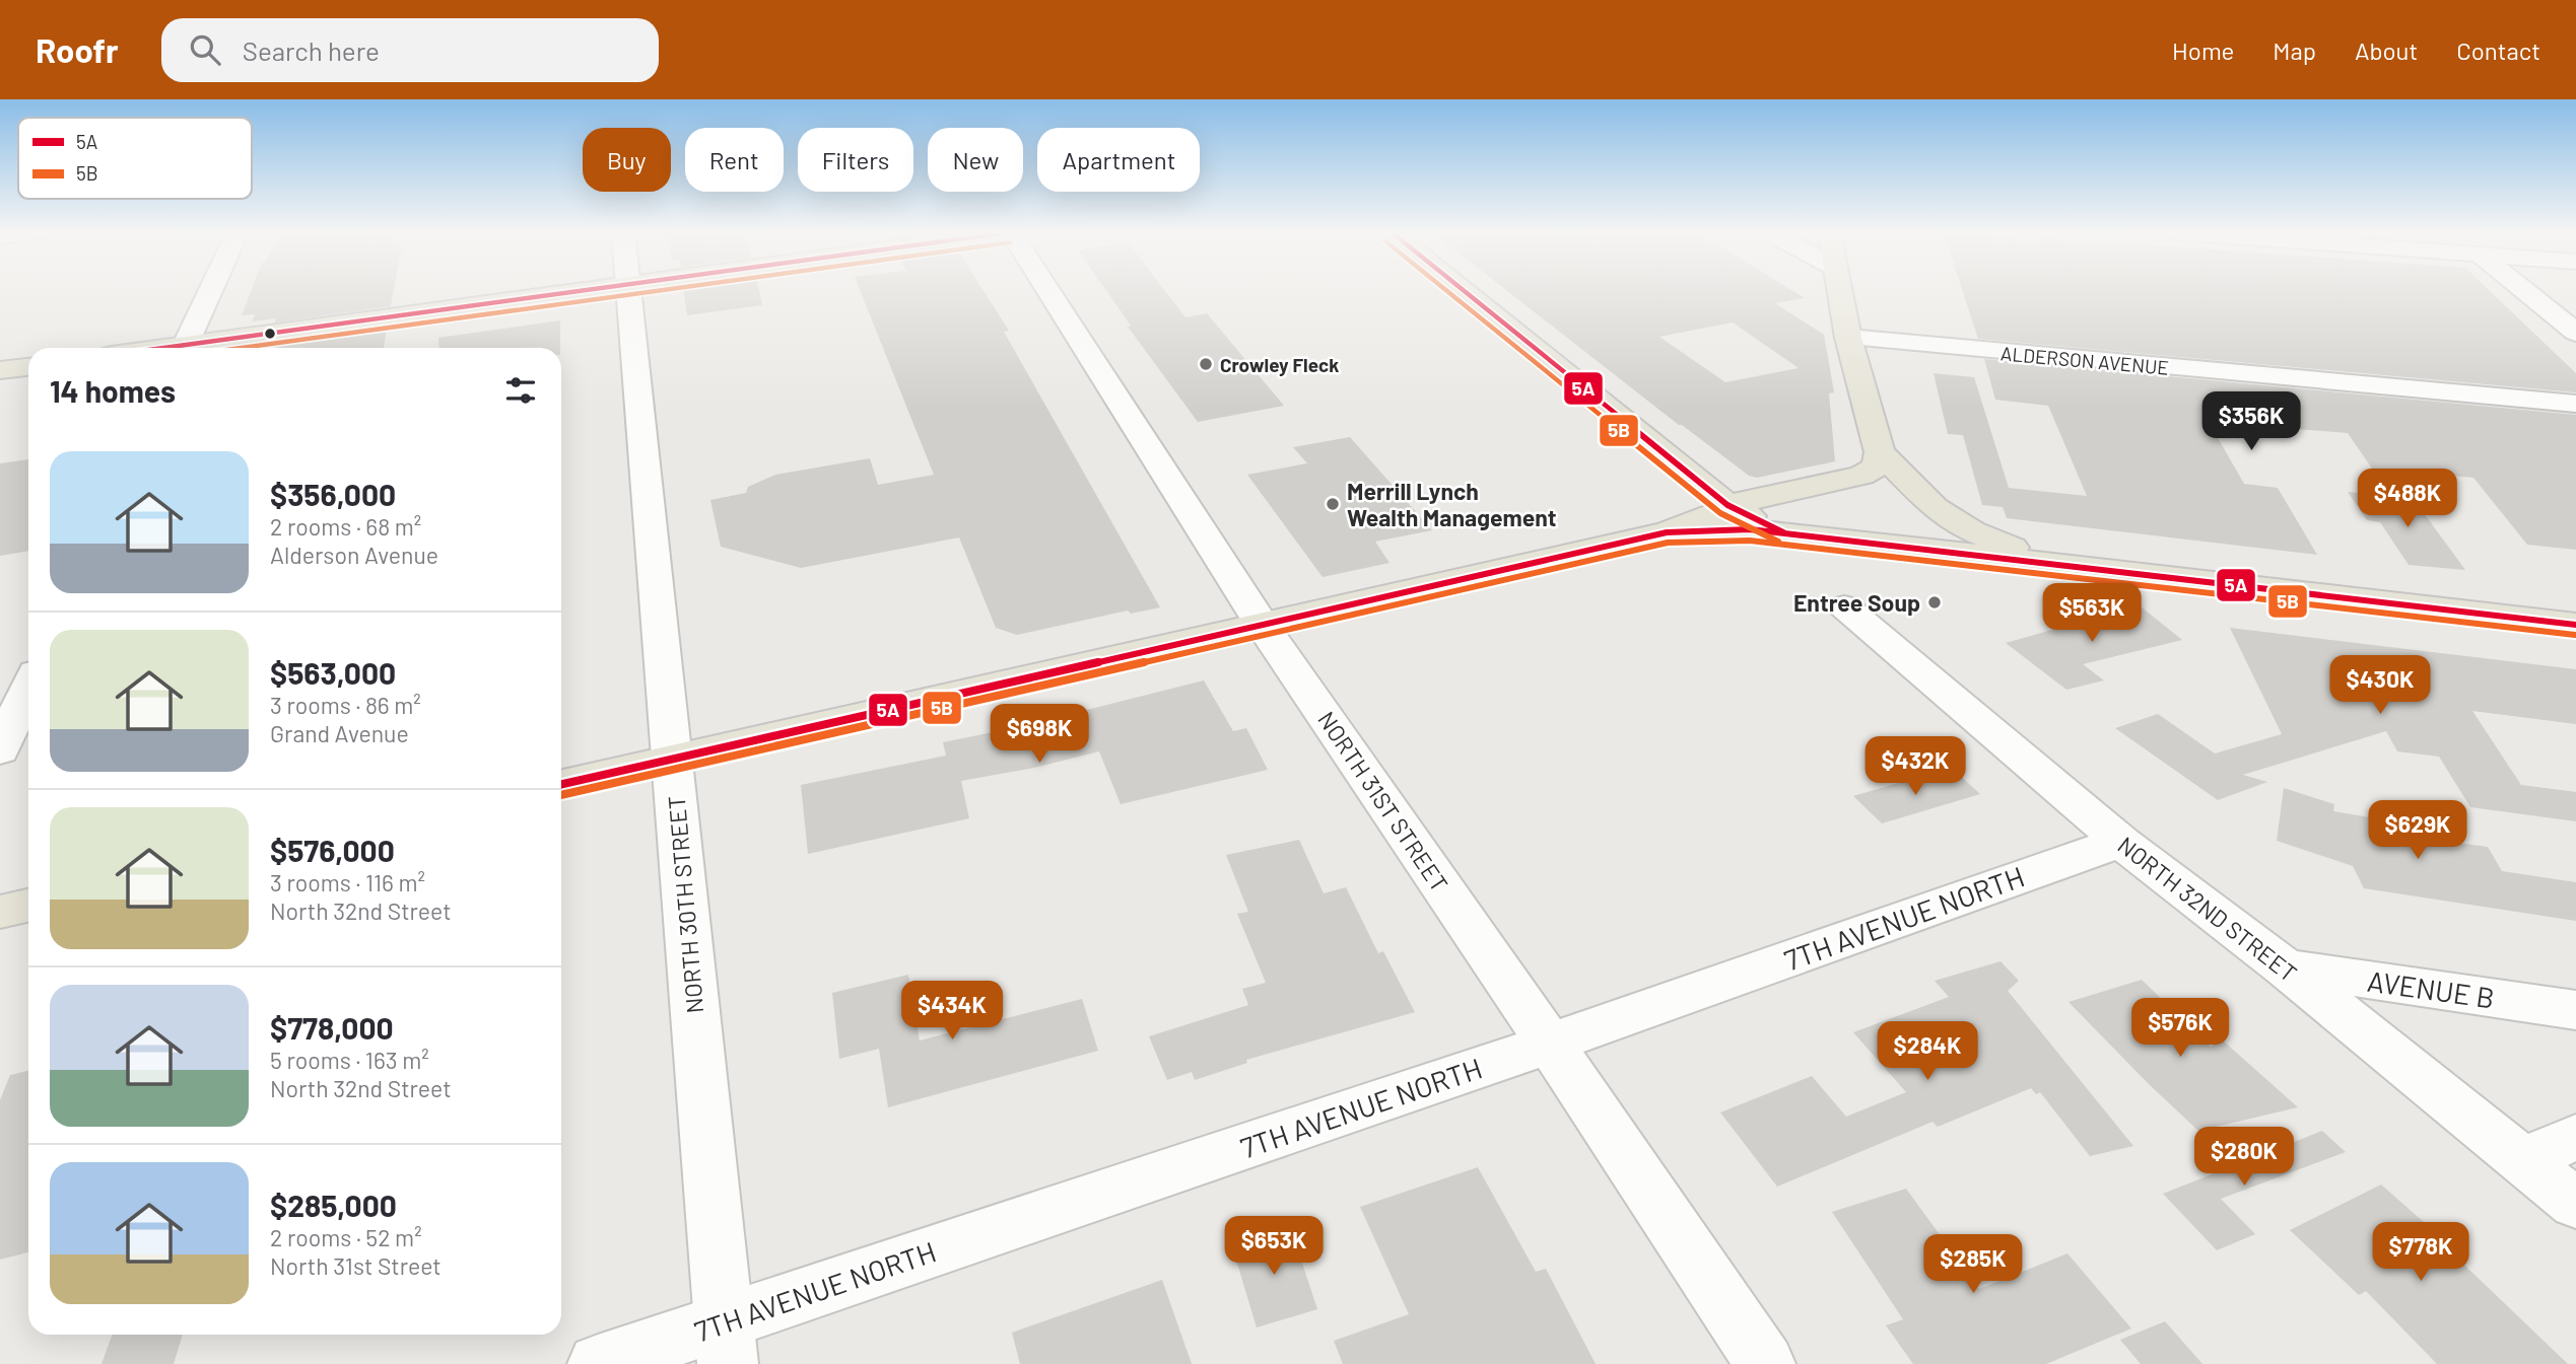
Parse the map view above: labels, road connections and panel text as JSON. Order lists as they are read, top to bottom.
{
  "streets": {
    "street": [
      "ALDERSON AVENUE",
      "NORTH 31ST STREET",
      "NORTH 30TH STREET",
      "NORTH 32ND STREET",
      "7TH AVENUE NORTH",
      "AVENUE B"
    ]
  },
  "crossings": [
    ["NORTH 31ST STREET", "7TH AVENUE NORTH"],
    ["NORTH 30TH STREET", "7TH AVENUE NORTH"],
    ["NORTH 32ND STREET", "7TH AVENUE NORTH"],
    ["NORTH 32ND STREET", "AVENUE B"]
  ],
  "places": ["Crowley Fleck", "Merrill Lynch Wealth Management", "Entree Soup"],
  "lines": ["transit line 5A", "transit line 5B"],
  "legend": ["5A", "5B"],
  "page": {
    "header": "Roofr",
    "search": "Search here",
    "nav": [
      "Home",
      "Map",
      "About",
      "Contact"
    ],
    "chip": [
      "Buy",
      "Rent",
      "Filters",
      "New",
      "Apartment"
    ],
    "heading": "14 homes",
    "price": [
      "$356K",
      "$488K",
      "$563K",
      "$430K",
      "$698K",
      "$432K",
      "$629K",
      "$434K",
      "$576K",
      "$284K",
      "$280K",
      "$653K",
      "$778K",
      "$285K"
    ],
    "list": [
      {
        "name": "$356,000",
        "note": "2 rooms · 68 m² · Alderson Avenue"
      },
      {
        "name": "$563,000",
        "note": "3 rooms · 86 m² · Grand Avenue"
      },
      {
        "name": "$576,000",
        "note": "3 rooms · 116 m² · North 32nd Street"
      },
      {
        "name": "$778,000",
        "note": "5 rooms · 163 m² · North 32nd Street"
      },
      {
        "name": "$285,000",
        "note": "2 rooms · 52 m² · North 31st Street"
      }
    ]
  }
}
